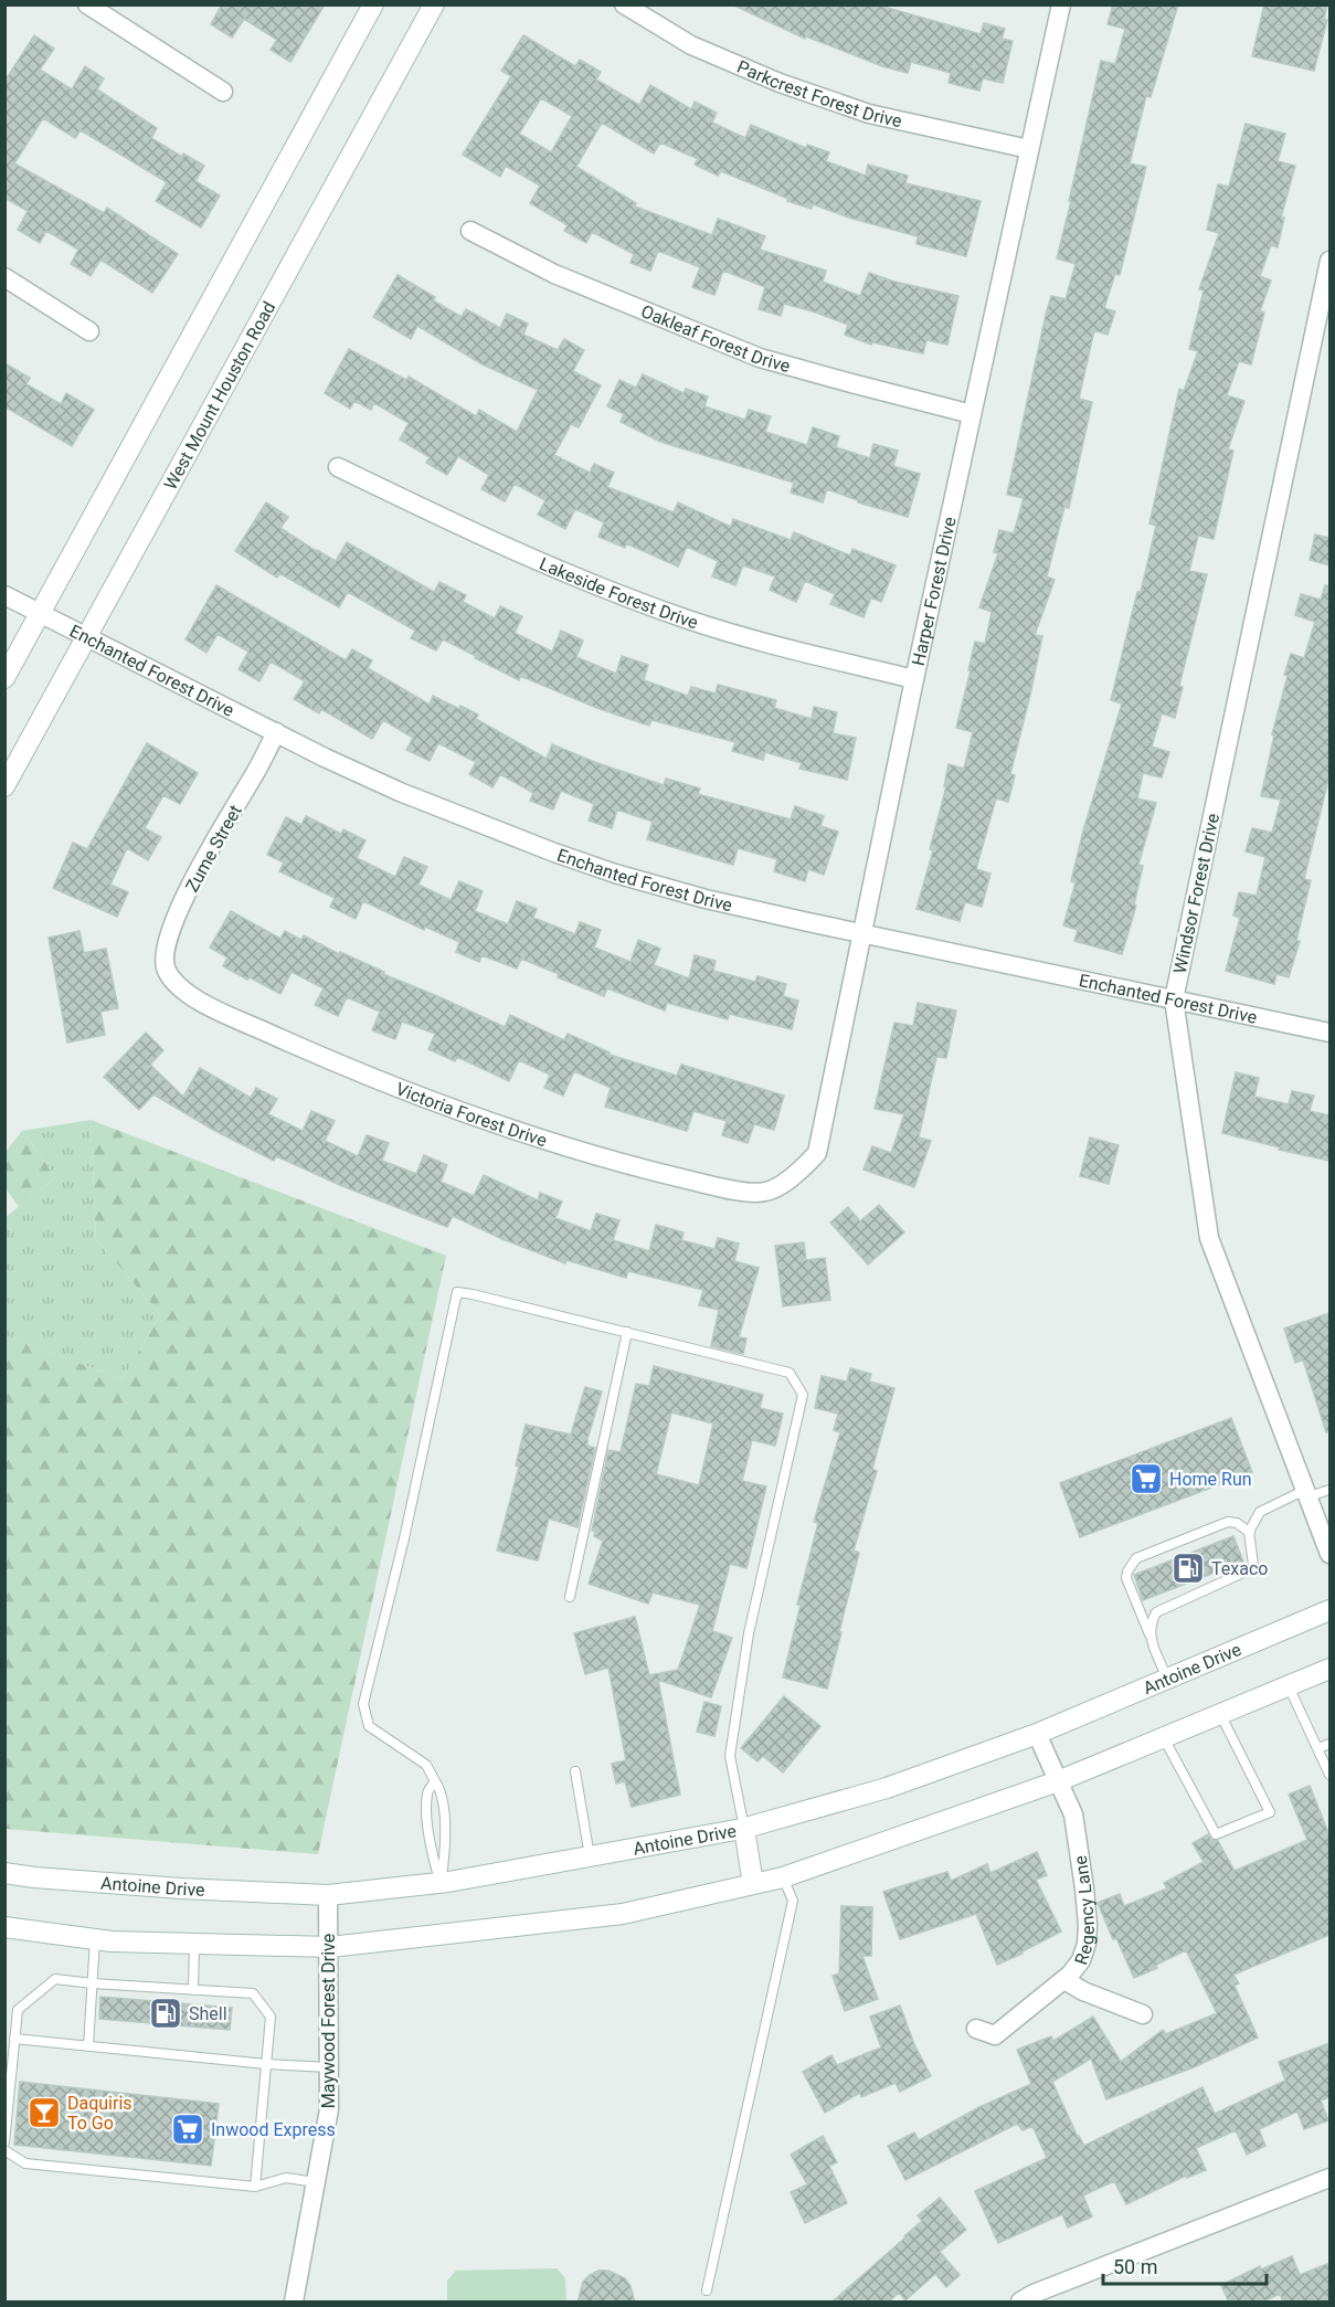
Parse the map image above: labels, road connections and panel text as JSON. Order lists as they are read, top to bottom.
{
  "streets": {
    "main road": ["West Mount Houston Road", "Antoine Drive"],
    "street": [
      "Parkcrest Forest Drive",
      "Oakleaf Forest Drive",
      "Harper Forest Drive",
      "Lakeside Forest Drive",
      "Enchanted Forest Drive",
      "Zume Street",
      "Windsor Forest Drive",
      "Victoria Forest Drive",
      "Regency Lane",
      "Maywood Forest Drive"
    ]
  },
  "crossings": [
    ["Parkcrest Forest Drive", "Harper Forest Drive"],
    ["Oakleaf Forest Drive", "Harper Forest Drive"],
    ["West Mount Houston Road", "Enchanted Forest Drive"],
    ["Harper Forest Drive", "Lakeside Forest Drive"],
    ["Harper Forest Drive", "Enchanted Forest Drive"],
    ["Harper Forest Drive", "Victoria Forest Drive"],
    ["Enchanted Forest Drive", "Zume Street"],
    ["Enchanted Forest Drive", "Windsor Forest Drive"],
    ["Zume Street", "Victoria Forest Drive"],
    ["Antoine Drive", "Regency Lane"],
    ["Antoine Drive", "Maywood Forest Drive"]
  ],
  "places": {
    "supermarket": ["Home Run", "Inwood Express"],
    "fuel station": ["Texaco", "Shell"],
    "bar": ["Daquiris To Go"]
  },
  "scale_bar": "50 m"
}
